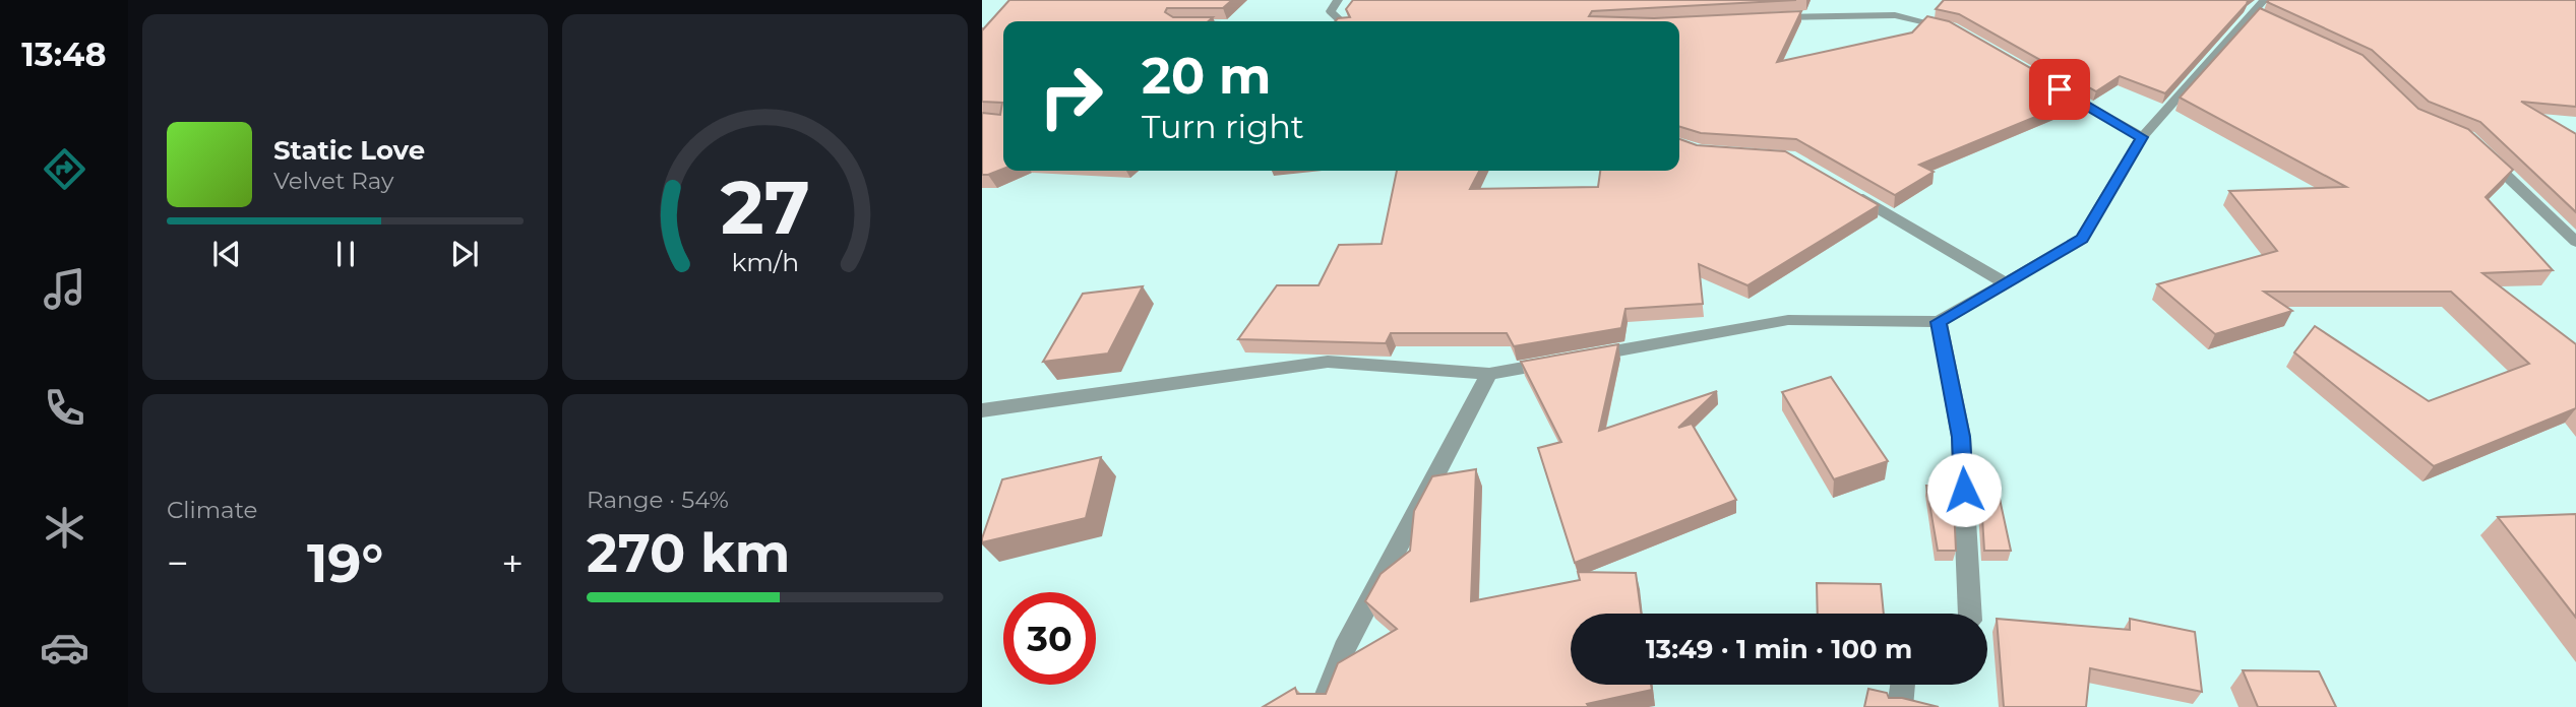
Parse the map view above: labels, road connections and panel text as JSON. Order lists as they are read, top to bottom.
{
  "page": {
    "tabs": "13:48",
    "turn": ["20 m", "Turn right"],
    "song": ["Static Love", "Velvet Ray"],
    "tile": [
      "Climate",
      ["Range · 54%", "270 km"]
    ],
    "heat": ["−", "19°", "+"],
    "limit": "30",
    "trip": "13:49 · 1 min · 100 m",
    "gauge": ["27", "km/h"]
  }
}
